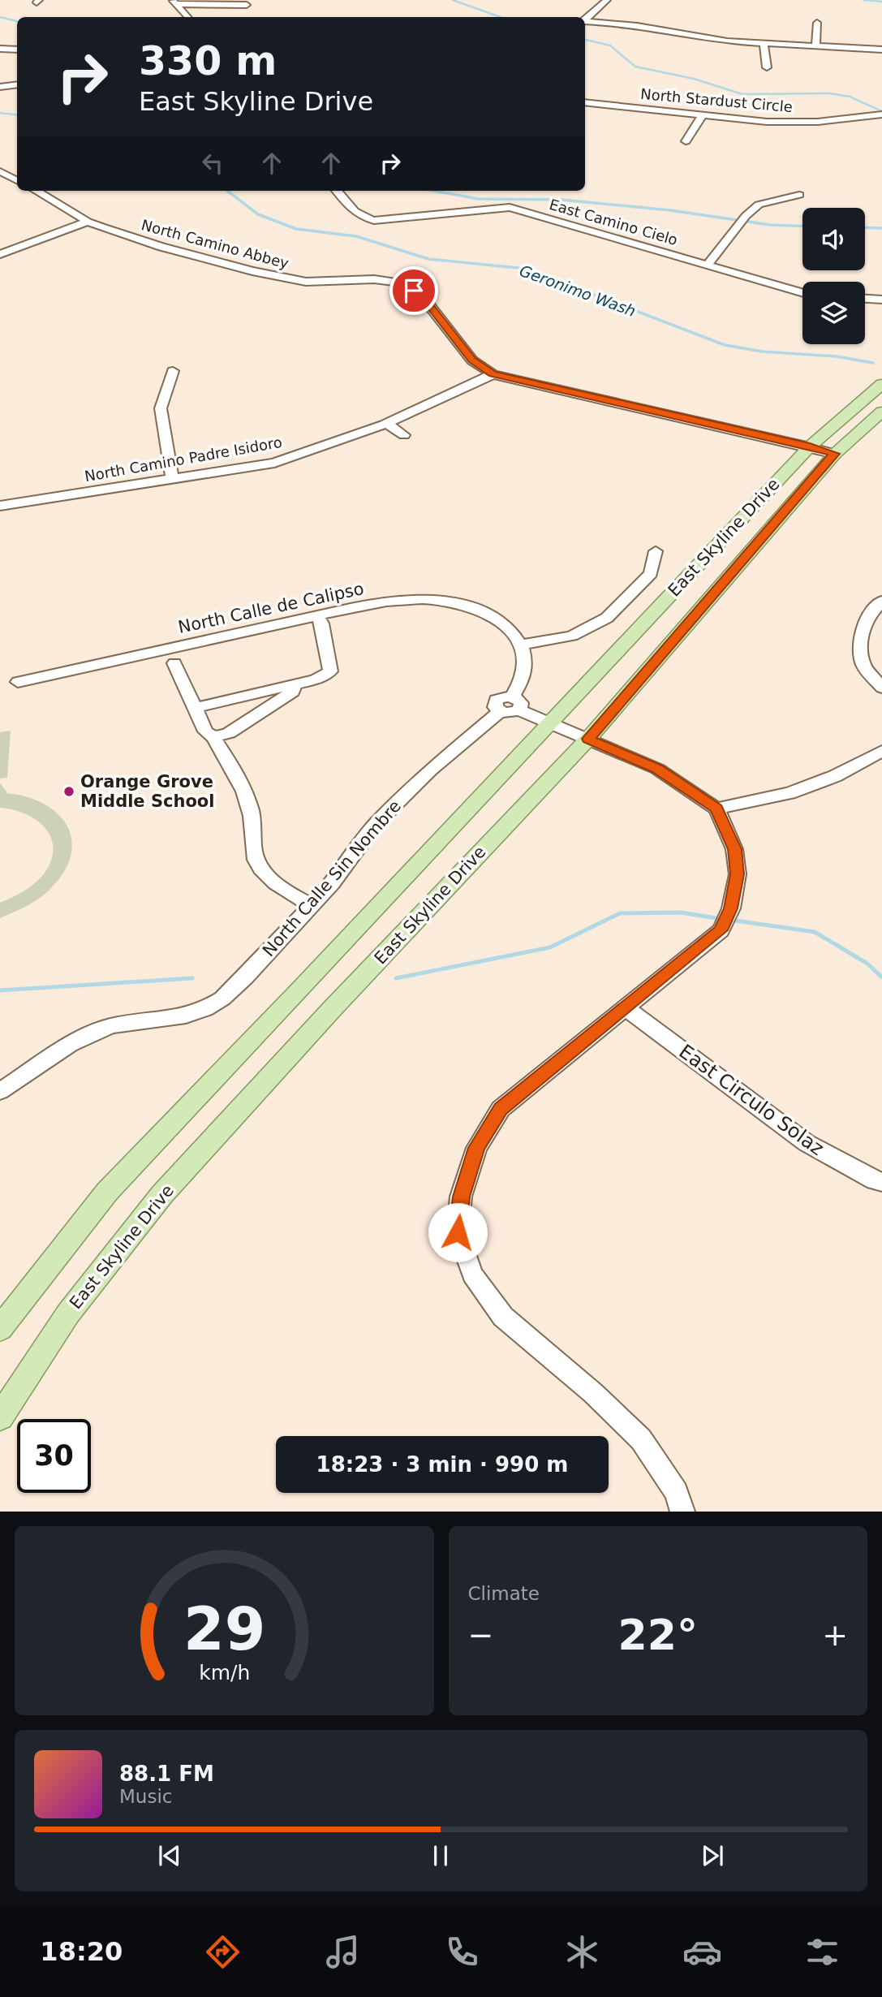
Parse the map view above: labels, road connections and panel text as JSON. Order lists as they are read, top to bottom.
{
  "streets": {
    "main road": ["East Skyline Drive"],
    "street": [
      "North Stardust Circle",
      "East Camino Cielo",
      "North Camino Abbey",
      "North Camino Padre Isidoro",
      "North Calle de Calipso",
      "North Calle Sin Nombre",
      "East Circulo Solaz"
    ]
  },
  "crossings": [
    ["North Camino Abbey", "North Camino Padre Isidoro"]
  ],
  "water": ["Geronimo Wash"],
  "places": ["Orange Grove Middle School"],
  "page": {
    "turn": ["330 m", "East Skyline Drive"],
    "limit": "30",
    "trip": "18:23 · 3 min · 990 m",
    "tile": "Climate",
    "heat": ["−", "22°", "+"],
    "song": ["88.1 FM", "Music"],
    "tabs": "18:20",
    "gauge": ["29", "km/h"]
  }
}
